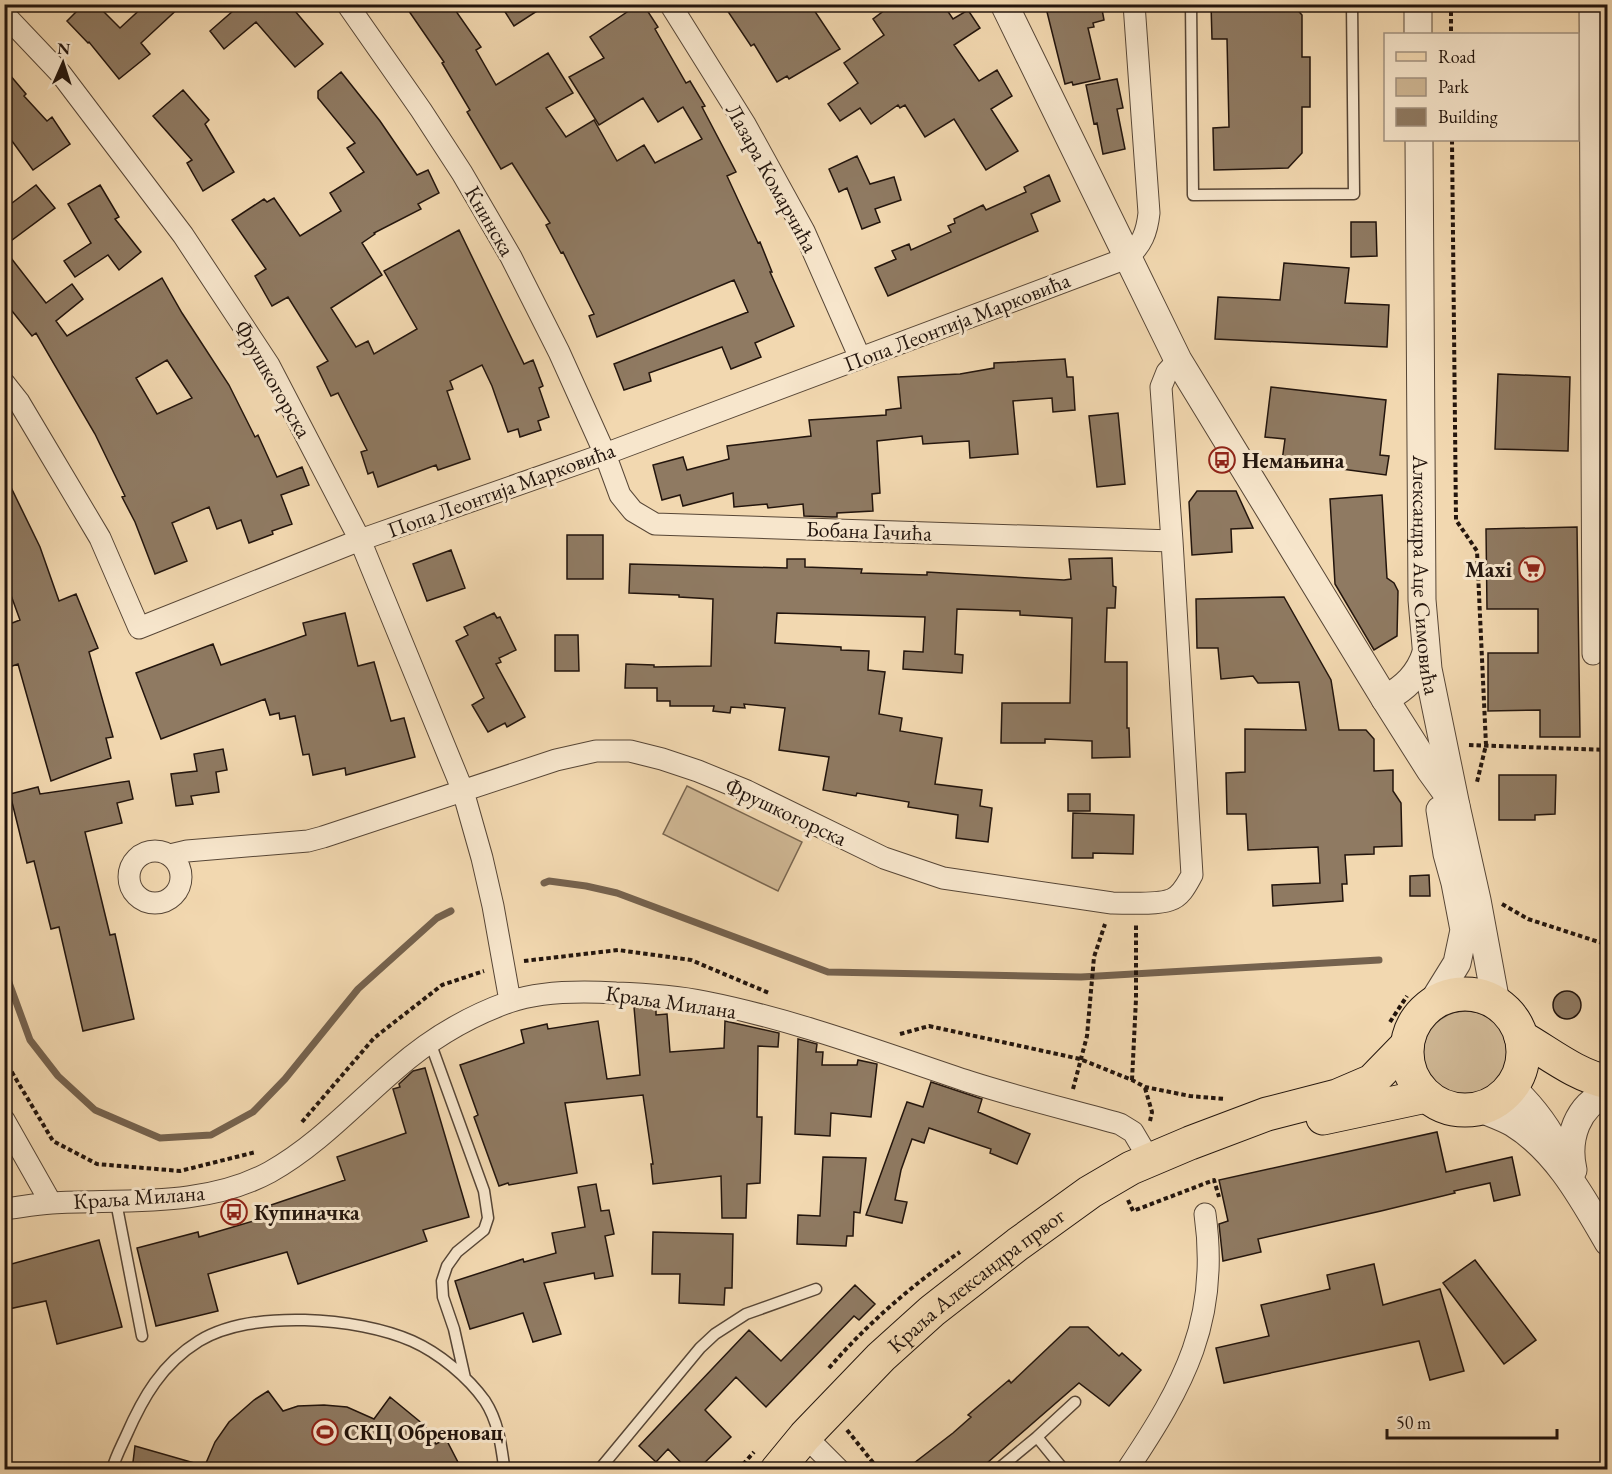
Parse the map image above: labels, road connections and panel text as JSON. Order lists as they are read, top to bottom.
{
  "streets": {
    "main road": ["Краља Александра првог"],
    "street": [
      "Лазара Комарчића",
      "Книнска",
      "Попа Леонтија Марковића",
      "Фрушкогорска",
      "Бобана Гачића",
      "Александра Аце Симовића",
      "Краља Милана"
    ]
  },
  "crossings": [
    ["Лазара Комарчића", "Попа Леонтија Марковића"],
    ["Книнска", "Попа Леонтија Марковића"],
    ["Книнска", "Бобана Гачића"],
    ["Попа Леонтија Марковића", "Фрушкогорска"],
    ["Попа Леонтија Марковића", "Бобана Гачића"],
    ["Фрушкогорска", "Краља Милана"],
    ["Александра Аце Симовића", "Краља Александра првог"],
    ["Краља Милана", "Краља Александра првог"]
  ],
  "places": {
    "bus stop": ["Немањина", "Купиначка"],
    "supermarket": ["Maxi"],
    "sports": ["СКЦ Обреновац"]
  },
  "legend": ["Road", "Park", "Building"],
  "scale_bar": "50 m",
  "north": "top"
}
